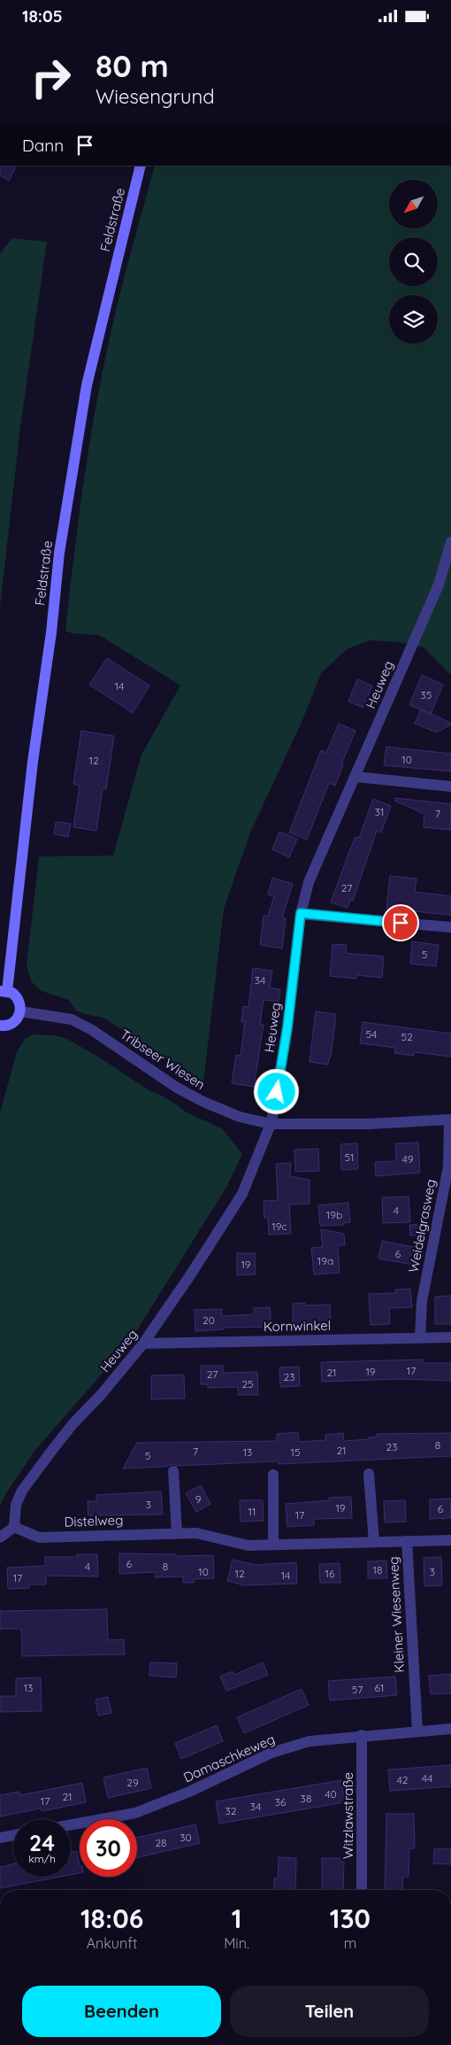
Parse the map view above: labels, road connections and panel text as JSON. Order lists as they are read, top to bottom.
{
  "streets": {
    "main road": ["Feldstraße"],
    "street": [
      "Heuweg",
      "Tribseer Wiesen",
      "Weidelgrasweg",
      "Kornwinkel",
      "Distelweg",
      "Kleiner Wiesenweg",
      "Damaschkeweg",
      "Witzlawstraße"
    ]
  },
  "crossings": [
    ["Feldstraße", "Tribseer Wiesen"],
    ["Heuweg", "Tribseer Wiesen"],
    ["Heuweg", "Kornwinkel"],
    ["Heuweg", "Distelweg"],
    ["Tribseer Wiesen", "Weidelgrasweg"],
    ["Weidelgrasweg", "Kornwinkel"],
    ["Distelweg", "Kleiner Wiesenweg"],
    ["Kleiner Wiesenweg", "Damaschkeweg"],
    ["Damaschkeweg", "Witzlawstraße"]
  ],
  "house_numbers": [
    "14",
    "35",
    "10",
    "12",
    "31",
    "7",
    "27",
    "5",
    "34",
    "54",
    "52",
    "51",
    "49",
    "4",
    "19b",
    "19c",
    "6",
    "19a",
    "19",
    "20",
    "17",
    "19",
    "21",
    "27",
    "23",
    "25",
    "8",
    "23",
    "21",
    "7",
    "13",
    "15",
    "5",
    "9",
    "3",
    "19",
    "6",
    "11",
    "17",
    "6",
    "4",
    "8",
    "18",
    "10",
    "3",
    "12",
    "16",
    "14",
    "17",
    "13",
    "61",
    "57",
    "44",
    "42",
    "29",
    "40",
    "21",
    "38",
    "17",
    "36",
    "34",
    "32",
    "30",
    "28"
  ],
  "north": "bottom left",
  "page": {
    "status": "18:05",
    "turn": ["80 m", "Wiesengrund"],
    "then": "Dann",
    "speed": "24 km/h",
    "limit": "30",
    "eta": [
      "18:06",
      "Ankunft",
      "1",
      "Min.",
      "130",
      "m"
    ],
    "buttons": ["Beenden", "Teilen"]
  }
}
